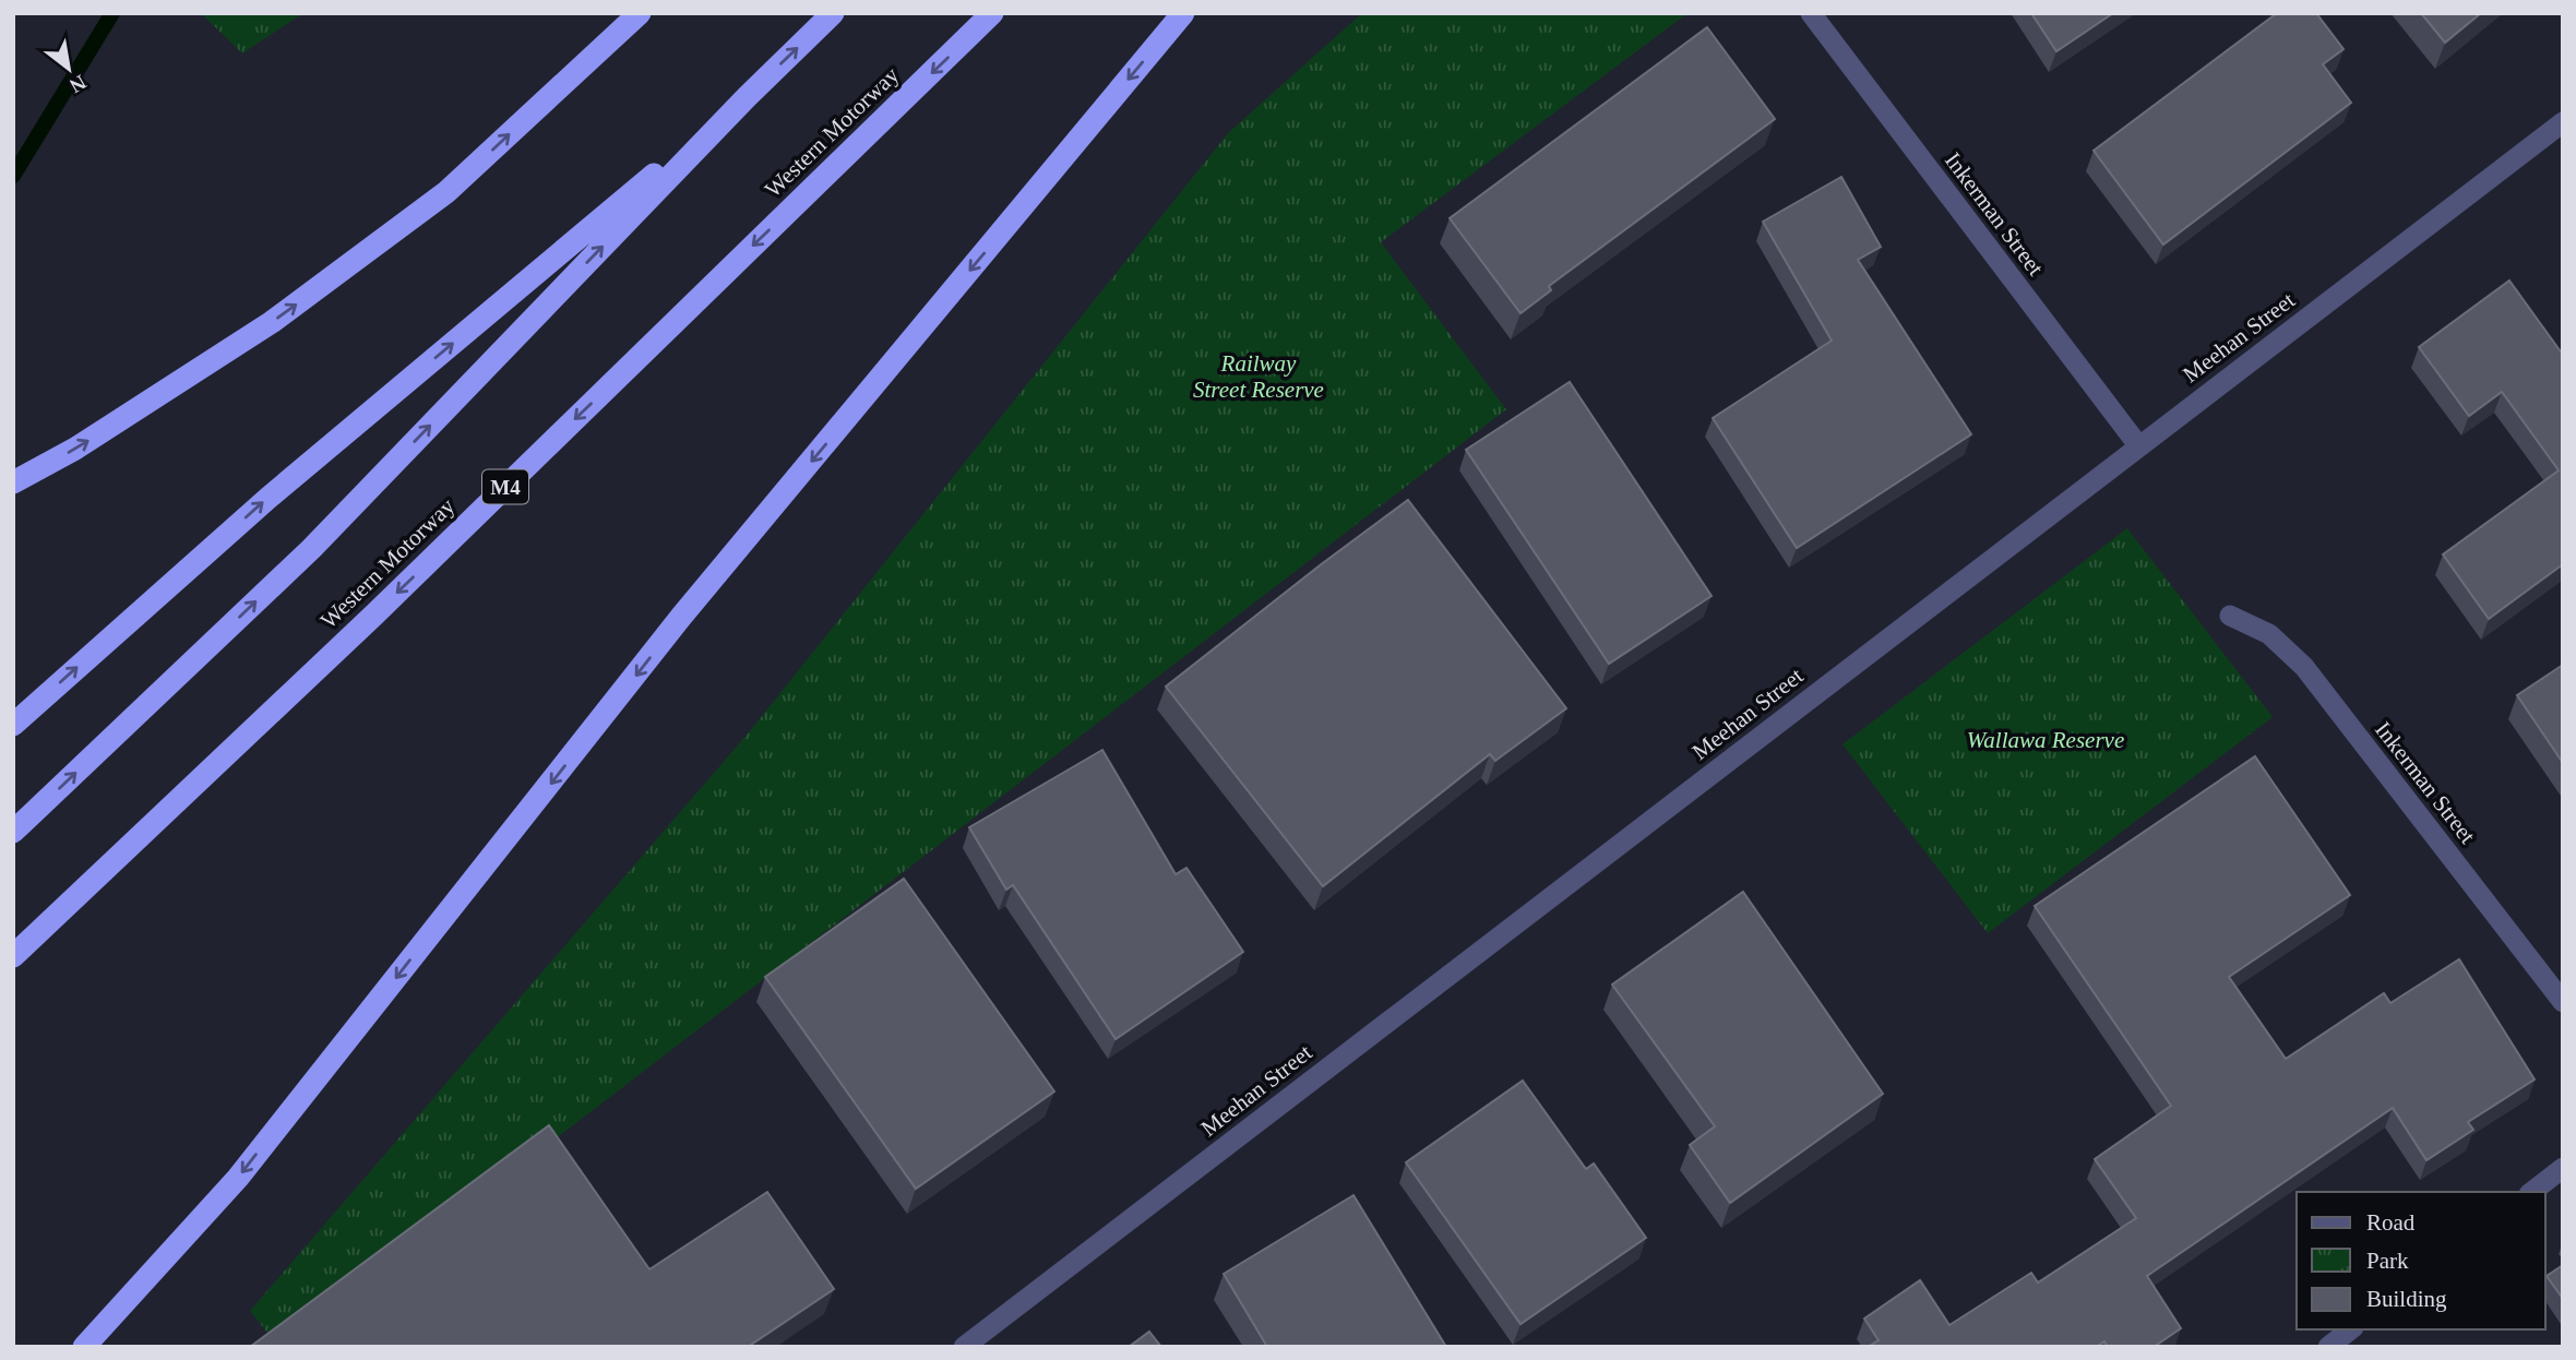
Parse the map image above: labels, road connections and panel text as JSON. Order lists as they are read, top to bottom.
{
  "streets": {
    "highway": ["Western Motorway", "M4"],
    "street": ["Inkerman Street", "Meehan Street"]
  },
  "crossings": [
    ["Inkerman Street", "Meehan Street"]
  ],
  "parks": ["Railway Street Reserve", "Wallawa Reserve"],
  "legend": ["Road", "Park", "Building"],
  "north": "bottom right"
}
